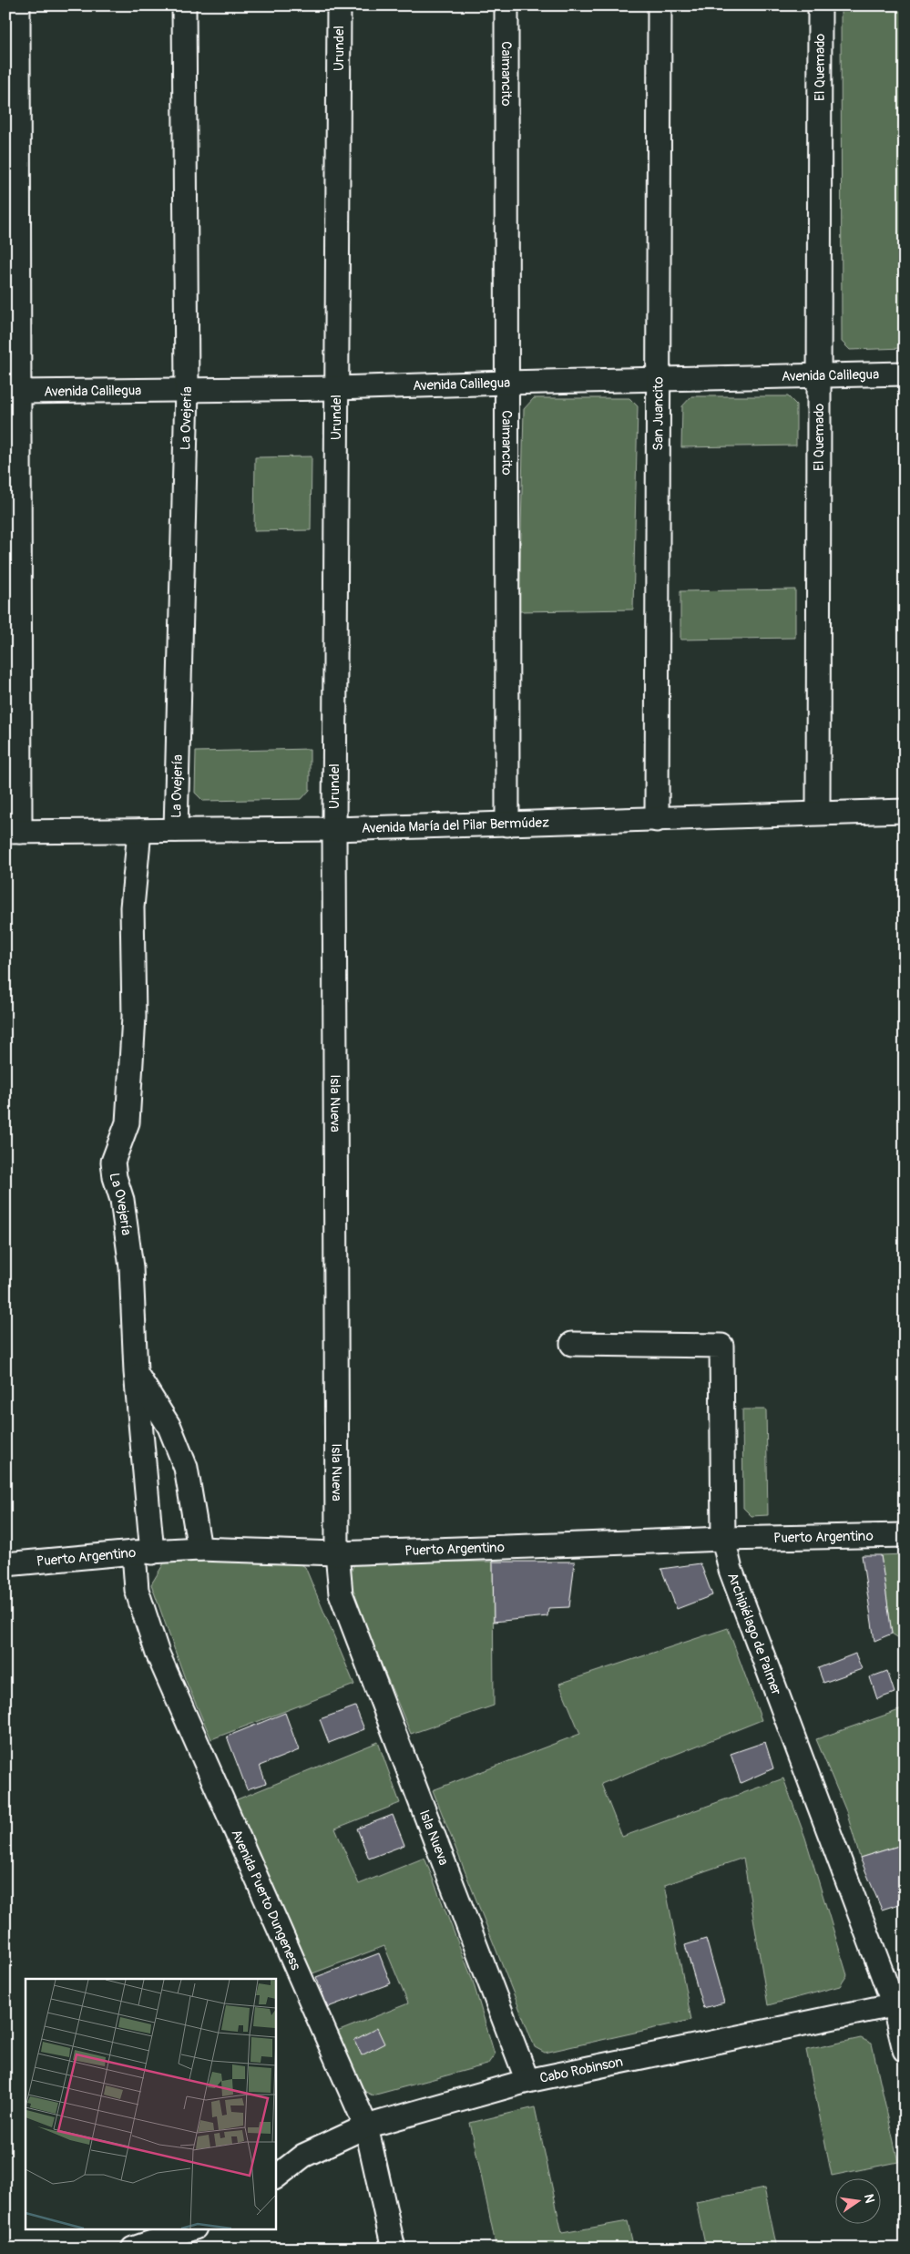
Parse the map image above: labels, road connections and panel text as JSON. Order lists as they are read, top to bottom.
{
  "streets": {
    "street": [
      "Urundel",
      "El Quemado",
      "Caimancito",
      "Avenida Calilegua",
      "San Juancito",
      "La Ovejería",
      "Avenida María del Pilar Bermúdez",
      "Isla Nueva",
      "Puerto Argentino",
      "Archipiélago de Palmer",
      "Avenida Puerto Dungeness",
      "Cabo Robinson"
    ]
  },
  "crossings": [
    ["Urundel", "Avenida Calilegua"],
    ["Urundel", "Avenida María del Pilar Bermúdez"],
    ["Urundel", "Isla Nueva"],
    ["El Quemado", "Avenida Calilegua"],
    ["El Quemado", "Avenida María del Pilar Bermúdez"],
    ["Caimancito", "Avenida Calilegua"],
    ["Caimancito", "Avenida María del Pilar Bermúdez"],
    ["Avenida Calilegua", "San Juancito"],
    ["Avenida Calilegua", "La Ovejería"],
    ["San Juancito", "Avenida María del Pilar Bermúdez"],
    ["La Ovejería", "Avenida María del Pilar Bermúdez"],
    ["La Ovejería", "Puerto Argentino"],
    ["La Ovejería", "Avenida Puerto Dungeness"],
    ["Avenida María del Pilar Bermúdez", "Isla Nueva"],
    ["Isla Nueva", "Puerto Argentino"],
    ["Isla Nueva", "Cabo Robinson"],
    ["Puerto Argentino", "Archipiélago de Palmer"],
    ["Puerto Argentino", "Avenida Puerto Dungeness"],
    ["Archipiélago de Palmer", "Cabo Robinson"],
    ["Avenida Puerto Dungeness", "Cabo Robinson"]
  ],
  "north": "right"
}
